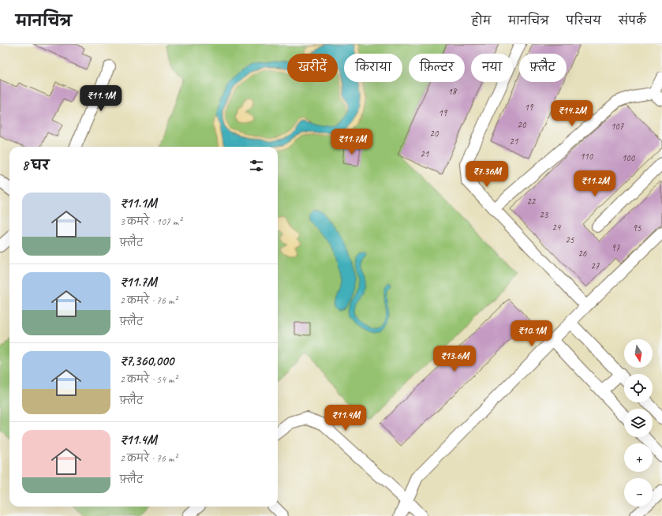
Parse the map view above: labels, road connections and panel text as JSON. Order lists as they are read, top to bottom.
{
  "house_numbers": [
    "18",
    "19",
    "19",
    "20",
    "107",
    "20",
    "21",
    "21",
    "110",
    "100",
    "22",
    "23",
    "24",
    "95",
    "25",
    "97",
    "26",
    "27"
  ],
  "north": "bottom",
  "page": {
    "header": "मानचित्र",
    "nav": [
      "होम",
      "मानचित्र",
      "परिचय",
      "संपर्क"
    ],
    "chip": [
      "खरीदें",
      "किराया",
      "फ़िल्टर",
      "नया",
      "फ़्लैट"
    ],
    "price": [
      "₹11.1M",
      "₹14.2M",
      "₹11.7M",
      "₹7.36M",
      "₹11.2M",
      "₹10.1M",
      "₹13.6M",
      "₹11.4M"
    ],
    "heading": "8 घर",
    "list": [
      {
        "name": "₹11.1M",
        "note": "3 कमरे · 107 m² · फ़्लैट"
      },
      {
        "name": "₹11.7M",
        "note": "2 कमरे · 76 m² · फ़्लैट"
      },
      {
        "name": "₹7,360,000",
        "note": "2 कमरे · 54 m² · फ़्लैट"
      },
      {
        "name": "₹11.4M",
        "note": "2 कमरे · 76 m² · फ़्लैट"
      }
    ],
    "map_buttons": ["+", "−"]
  }
}
